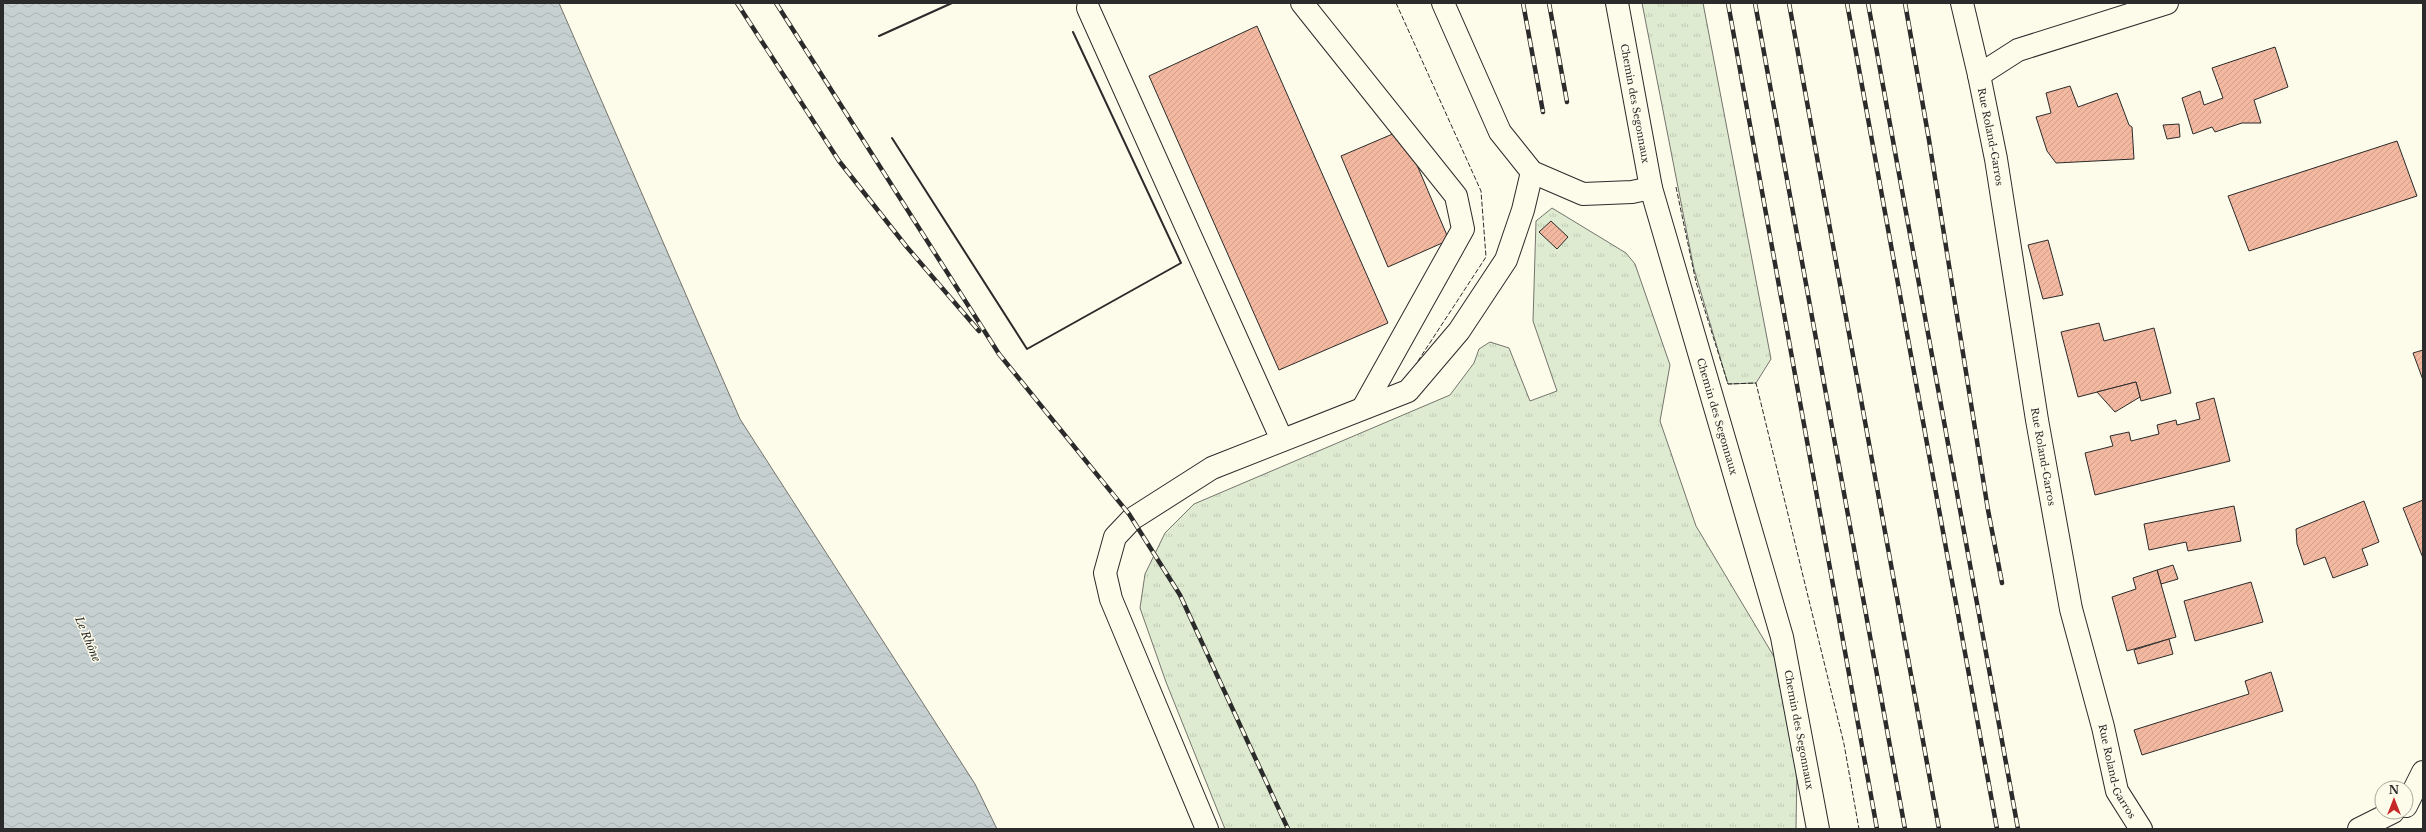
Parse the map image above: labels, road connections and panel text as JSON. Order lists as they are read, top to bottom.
{
  "streets": {
    "street": ["Chemin des Segonnaux", "Rue Roland-Garros"]
  },
  "water": ["Le Rhône"],
  "north": "top"
}
